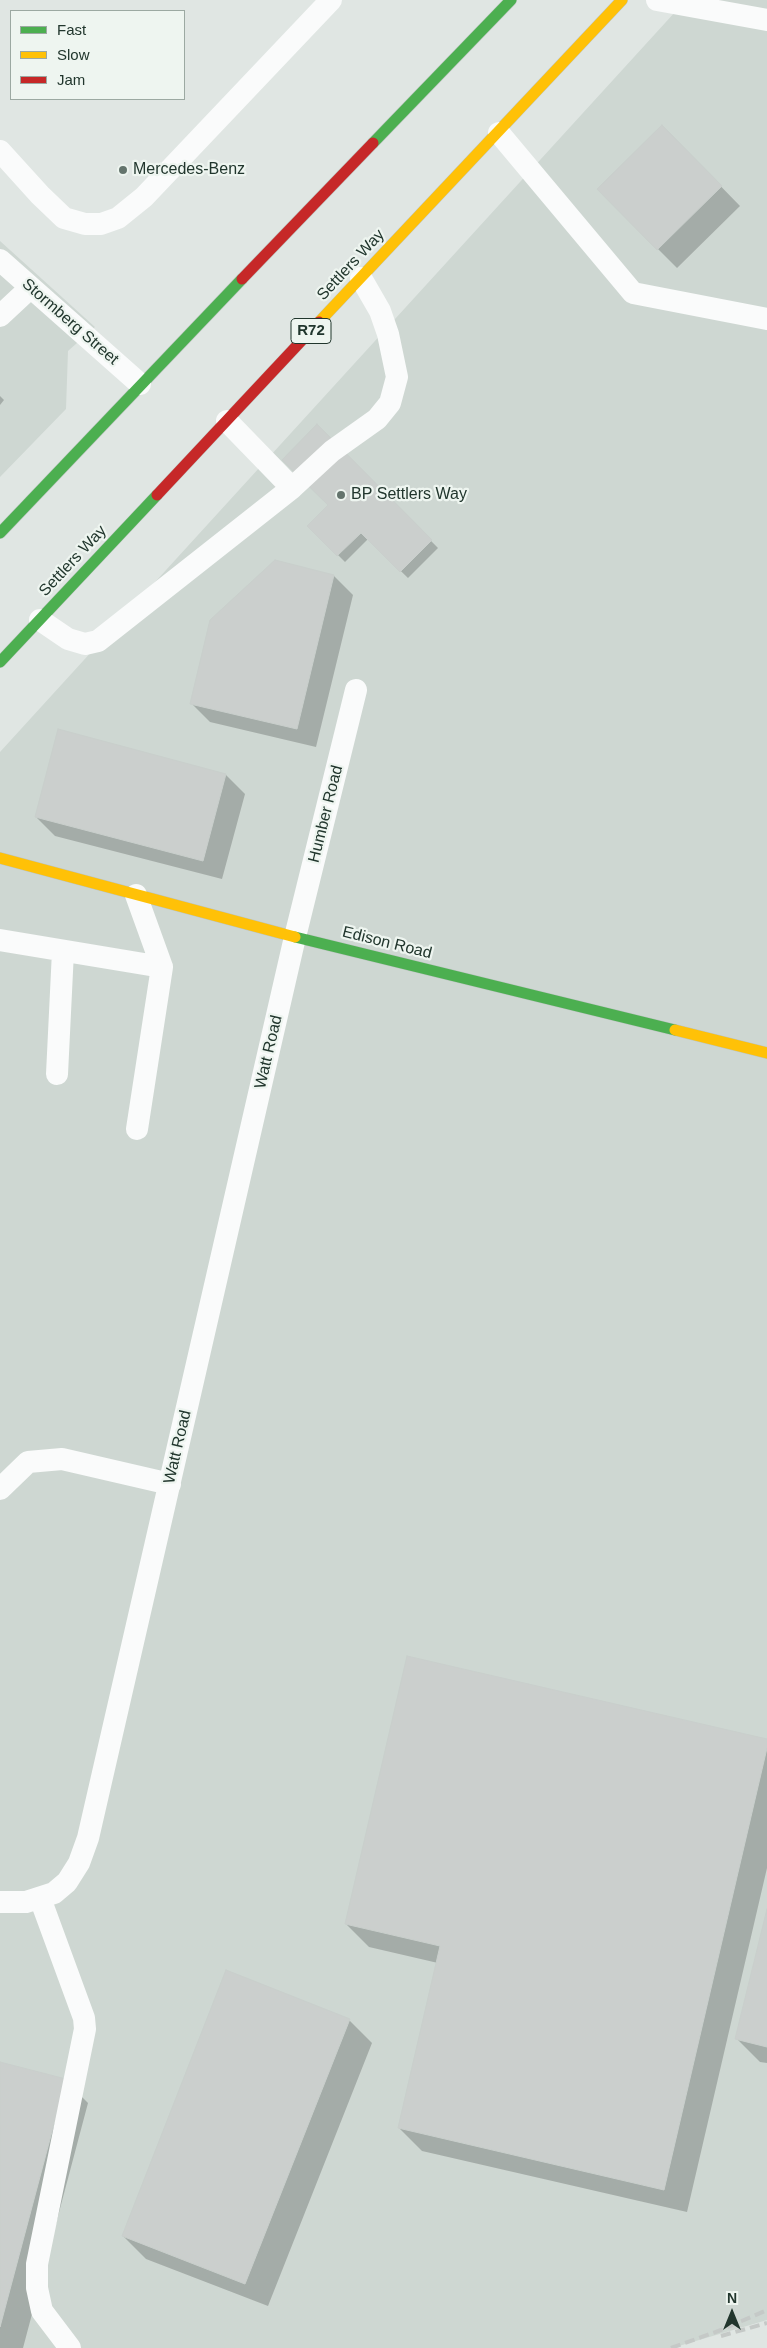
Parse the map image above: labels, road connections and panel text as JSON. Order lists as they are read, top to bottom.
{
  "streets": {
    "main road": ["Settlers Way", "R72", "Edison Road"],
    "lane": ["Stormberg Street", "Humber Road", "Watt Road"]
  },
  "crossings": [
    ["Humber Road", "Edison Road"],
    ["Humber Road", "Watt Road"],
    ["Edison Road", "Watt Road"]
  ],
  "places": ["Mercedes-Benz", "BP Settlers Way"],
  "legend": ["Fast", "Slow", "Jam"],
  "north": "top"
}
